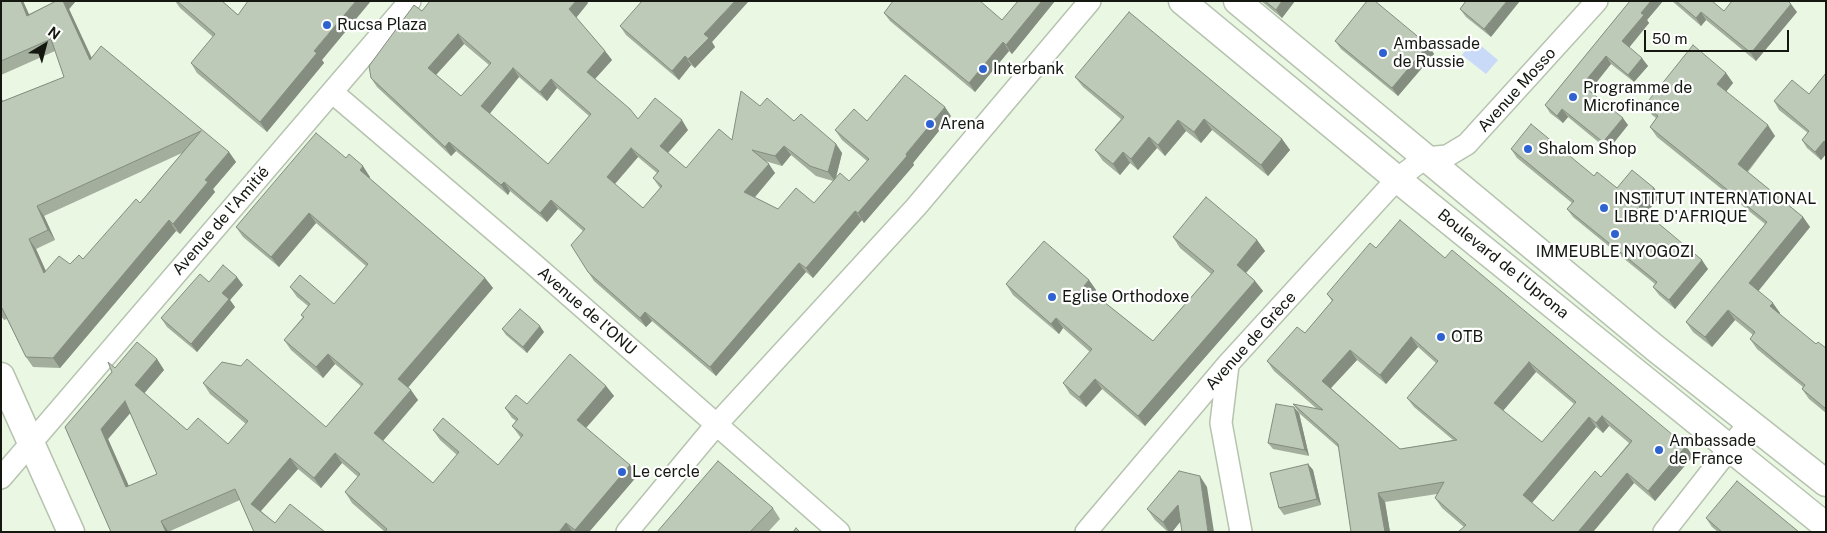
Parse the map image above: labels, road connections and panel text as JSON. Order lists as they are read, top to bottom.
{
  "streets": {
    "street": [
      "Avenue Mosso",
      "Avenue de l'Amitié",
      "Boulevard de l'Uprona",
      "Avenue de l'ONU",
      "Avenue de Grèce"
    ]
  },
  "crossings": [
    ["Avenue Mosso", "Boulevard de l'Uprona"],
    ["Avenue Mosso", "Avenue de Grèce"],
    ["Avenue de l'Amitié", "Avenue de l'ONU"],
    ["Boulevard de l'Uprona", "Avenue de Grèce"]
  ],
  "places": [
    "Rucsa Plaza",
    "Ambassade de Russie",
    "Interbank",
    "Programme de Microfinance",
    "Arena",
    "Shalom Shop",
    "INSTITUT INTERNATIONAL LIBRE D'AFRIQUE",
    "IMMEUBLE NYOGOZI",
    "Eglise Orthodoxe",
    "OTB",
    "Ambassade de France",
    "Le cercle"
  ],
  "scale_bar": "50 m",
  "north": "top right"
}
